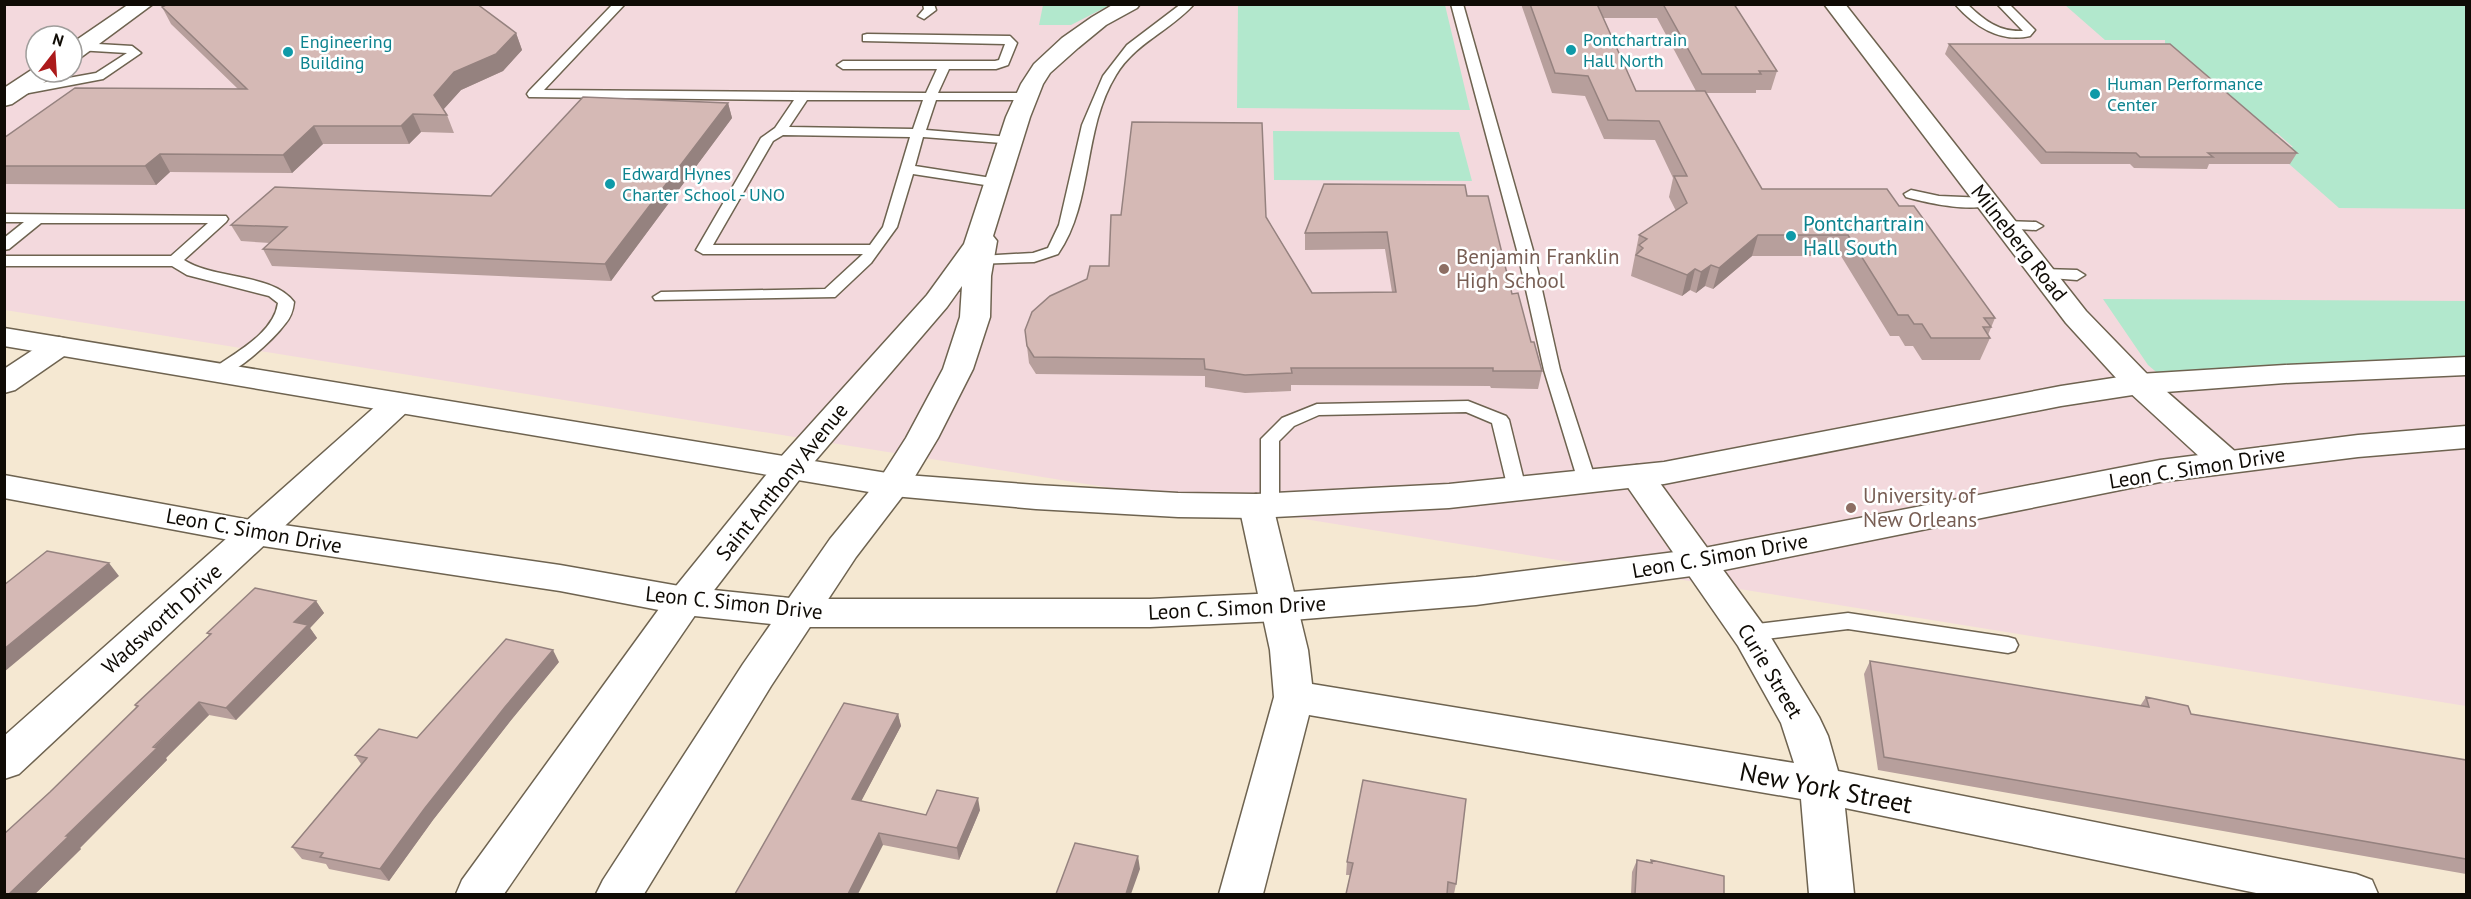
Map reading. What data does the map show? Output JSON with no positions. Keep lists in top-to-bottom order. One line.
{"streets":{"street":["Milneberg Road","Leon C. Simon Drive","Saint Anthony Avenue","Wadsworth Drive","Curie Street","New York Street"]},"crossings":[["Milneberg Road","Leon C. Simon Drive"],["Leon C. Simon Drive","Saint Anthony Avenue"],["Leon C. Simon Drive","Wadsworth Drive"],["Leon C. Simon Drive","Curie Street"],["Curie Street","New York Street"]],"places":["Pontchartrain Hall North","Engineering Building","Human Performance Center","Edward Hynes Charter School - UNO","Pontchartrain Hall South","Benjamin Franklin High School","University of New Orleans"],"north":"top"}
